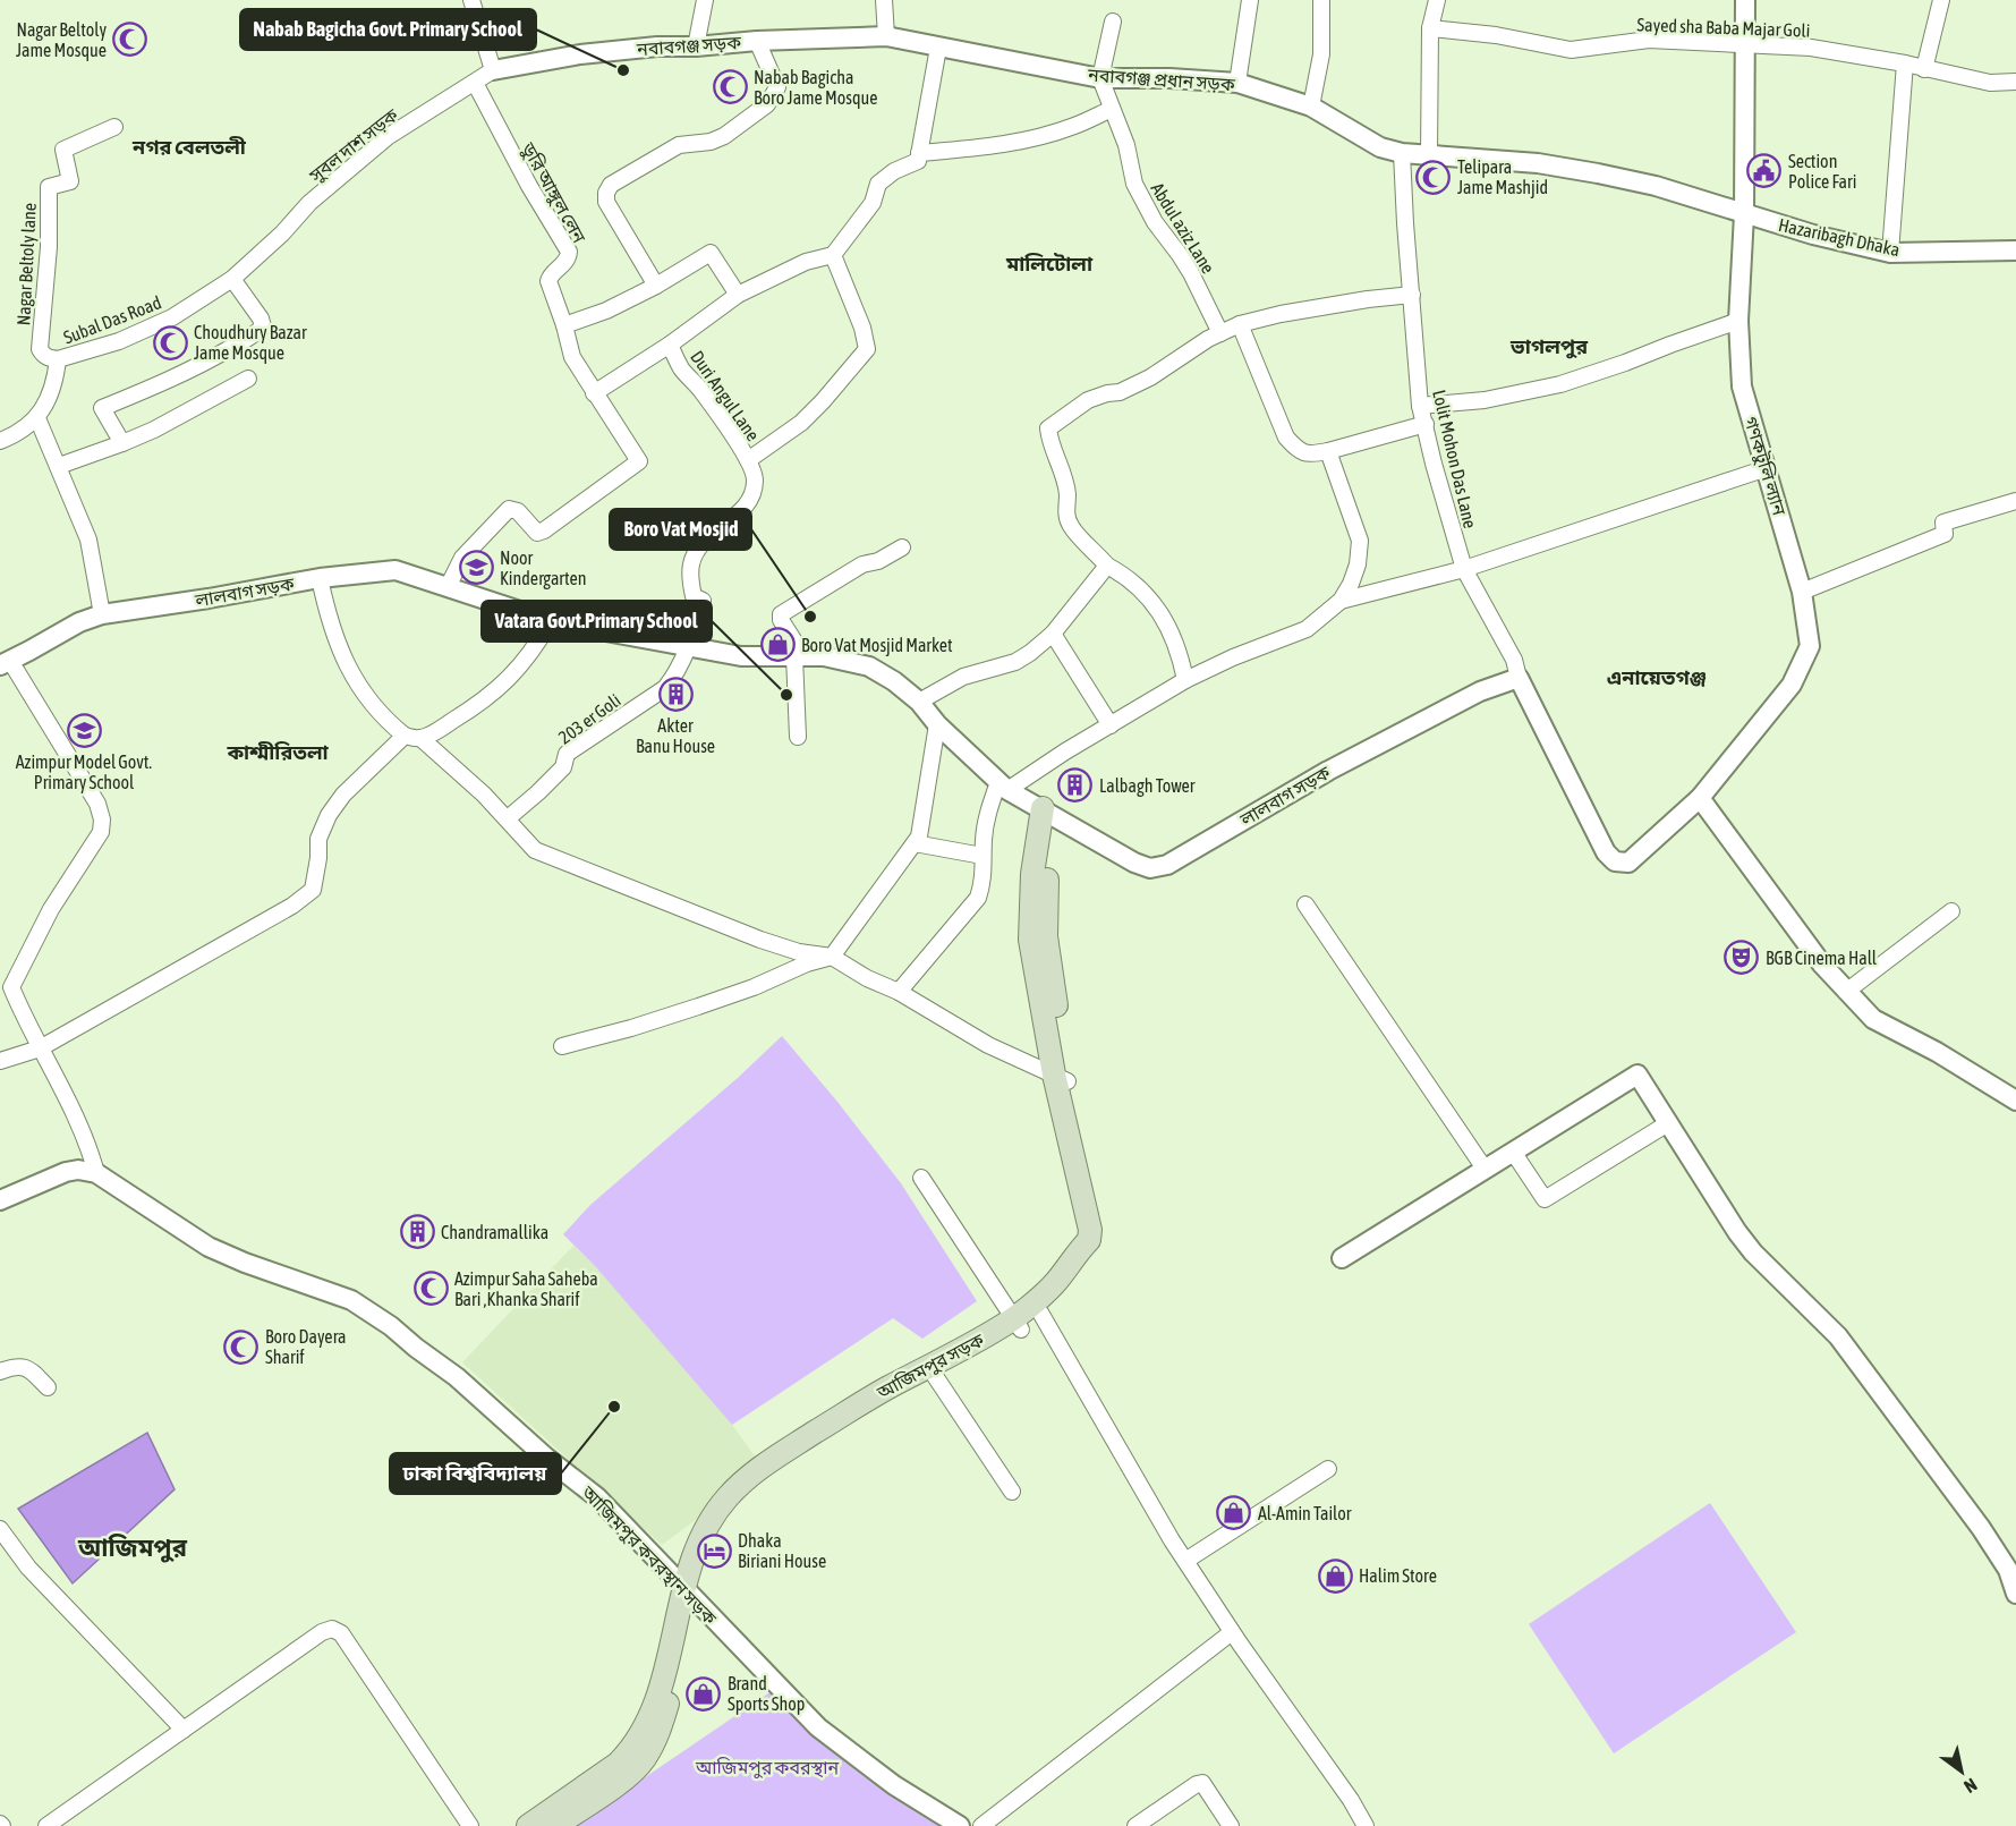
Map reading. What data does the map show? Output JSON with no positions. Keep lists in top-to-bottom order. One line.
{"streets":{"main road":["আজিমপুর সড়ক"],"street":["Sayed sha Baba Majar Goli","নবাবগঞ্জ সড়ক","নবাবগঞ্জ প্রধান সড়ক","সুবল দাশ সড়ক","ডুরি আঙ্গুল লেন","Abdul aziz Lane","Hazaribagh Dhaka","Nagar Beltoly lane","Subal Das Road","Duri Angul Lane","Lolit Mohon Das Lane","গণকটুলি ল্যান","লালবাগ সড়ক","203 er Goli","আজিমপুর কবরস্থান সড়ক"]},"crossings":[["Sayed sha Baba Majar Goli","গণকটুলি ল্যান"],["নবাবগঞ্জ সড়ক","নবাবগঞ্জ প্রধান সড়ক"],["নবাবগঞ্জ সড়ক","সুবল দাশ সড়ক"],["নবাবগঞ্জ প্রধান সড়ক","Abdul aziz Lane"],["নবাবগঞ্জ প্রধান সড়ক","Hazaribagh Dhaka"],["নবাবগঞ্জ প্রধান সড়ক","Lolit Mohon Das Lane"],["নবাবগঞ্জ প্রধান সড়ক","গণকটুলি ল্যান"],["সুবল দাশ সড়ক","ডুরি আঙ্গুল লেন"],["সুবল দাশ সড়ক","Subal Das Road"],["ডুরি আঙ্গুল লেন","Duri Angul Lane"],["ডুরি আঙ্গুল লেন","লালবাগ সড়ক"],["Hazaribagh Dhaka","গণকটুলি ল্যান"],["Nagar Beltoly lane","Subal Das Road"],["Duri Angul Lane","লালবাগ সড়ক"],["Duri Angul Lane","203 er Goli"],["Lolit Mohon Das Lane","গণকটুলি ল্যান"],["Lolit Mohon Das Lane","লালবাগ সড়ক"],["গণকটুলি ল্যান","লালবাগ সড়ক"],["লালবাগ সড়ক","203 er Goli"],["লালবাগ সড়ক","আজিমপুর সড়ক"],["আজিমপুর সড়ক","আজিমপুর কবরস্থান সড়ক"]],"districts":["নগর বেলতলী","মালিটোলা","ভাগলপুর","এনায়েতগঞ্জ","কাশ্মীরিতলা","আজিমপুর"],"parks":["আজিমপুর কবরস্থান"],"places":{"mosque":["Nagar Beltoly Jame Mosque","Nabab Bagicha Boro Jame Mosque","Telipara Jame Mashjid","Choudhury Bazar Jame Mosque","Azimpur Saha Saheba Bari ,Khanka Sharif","Boro Dayera Sharif"],"other":["Nabab Bagicha Govt. Primary School","Boro Vat Mosjid","Vatara Govt.Primary School","ঢাকা বিশ্ববিদ্যালয়"],"public building":["Section Police Fari"],"school or university":["Noor Kindergarten","Azimpur Model Govt. Primary School"],"shop":["Boro Vat Mosjid Market","Al-Amin Tailor","Halim Store","Brand Sports Shop"],"building":["Akter Banu House","Lalbagh Tower","Chandramallika"],"theatre":["BGB Cinema Hall"],"hotel":["Dhaka Biriani House"]},"north":"bottom right"}
